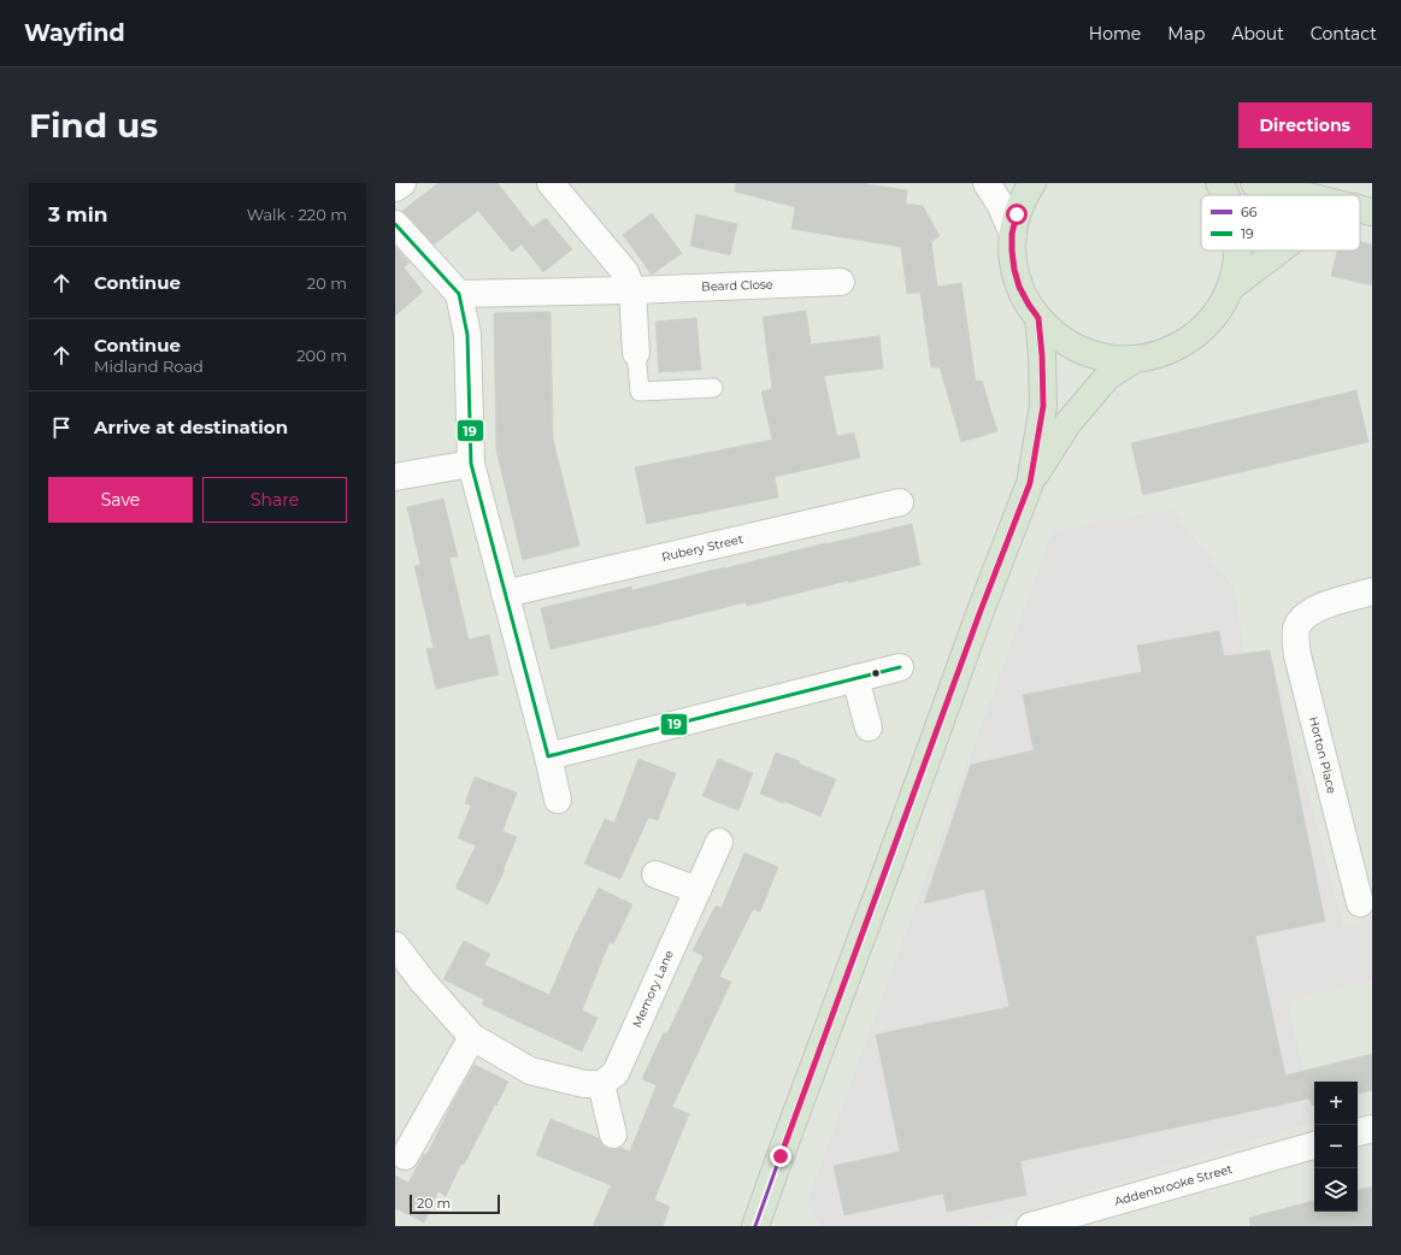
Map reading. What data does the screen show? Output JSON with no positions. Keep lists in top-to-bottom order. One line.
{"streets":{"street":["Beard Close","Rubery Street","Horton Place","Memory Lane","Addenbrooke Street"]},"lines":["transit line 19","transit line 66"],"legend":["66","19"],"scale_bar":"20 m","page":{"header":"Wayfind","nav":["Home","Map","About","Contact"],"buttons":["Directions",["Save","Share"]],"title":"Find us","heading":["3 min","Walk · 220 m"],"list":[["Continue","20 m"],["Continue","Midland Road","200 m"],"Arrive at destination"],"map_buttons":["+","−"],"scale":"20 m"}}
